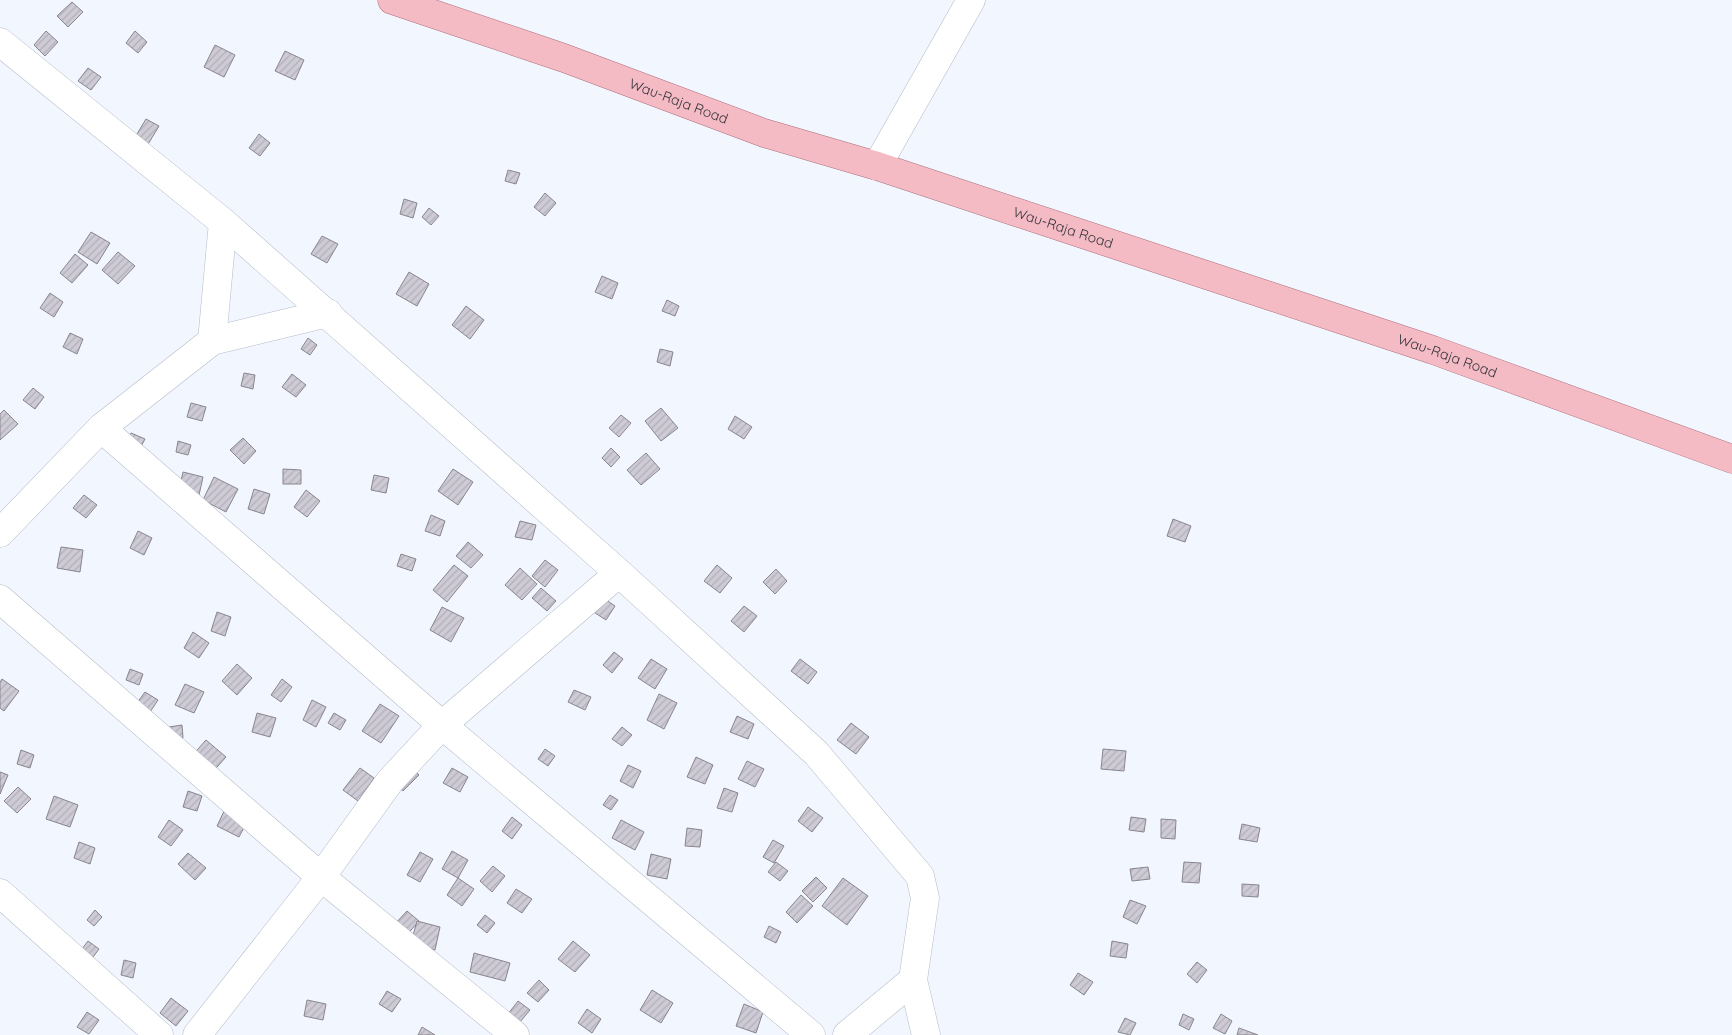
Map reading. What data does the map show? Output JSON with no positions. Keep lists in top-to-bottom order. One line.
{"streets":{"main road":["Wau-Raja Road"]}}
